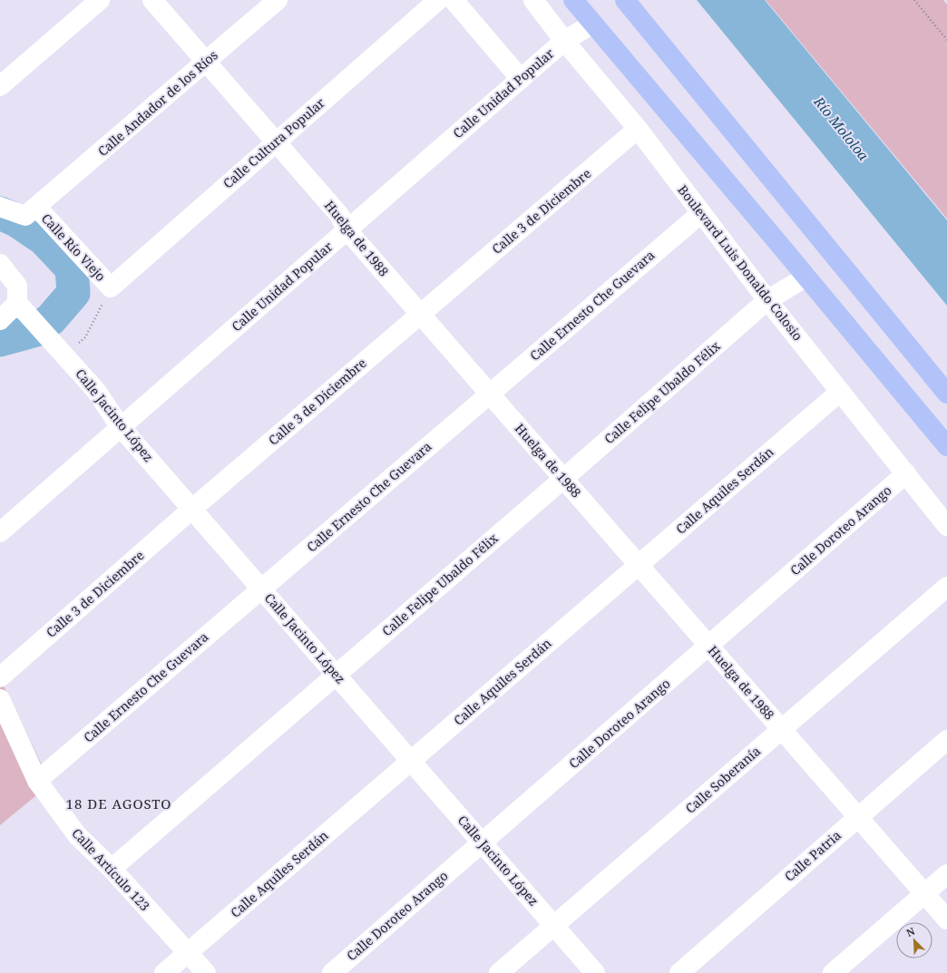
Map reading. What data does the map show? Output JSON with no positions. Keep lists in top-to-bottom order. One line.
{"streets":{"street":["Calle Unidad Popular","Calle Andador de los Ríos","Calle Cultura Popular","Calle 3 de Diciembre","Huelga de 1988","Calle Río Viejo","Boulevard Luis Donaldo Colosio","Calle Ernesto Che Guevara","Calle Felipe Ubaldo Félix","Calle Jacinto López","Calle Aquiles Serdán","Calle Doroteo Arango","Calle Soberanía","Calle Patria","Calle Artículo 123"]},"crossings":[["Calle Unidad Popular","Huelga de 1988"],["Calle Unidad Popular","Boulevard Luis Donaldo Colosio"],["Calle Unidad Popular","Calle Jacinto López"],["Calle Andador de los Ríos","Huelga de 1988"],["Calle Andador de los Ríos","Calle Río Viejo"],["Calle Cultura Popular","Huelga de 1988"],["Calle Cultura Popular","Calle Río Viejo"],["Calle 3 de Diciembre","Huelga de 1988"],["Calle 3 de Diciembre","Boulevard Luis Donaldo Colosio"],["Calle 3 de Diciembre","Calle Jacinto López"],["Huelga de 1988","Calle Ernesto Che Guevara"],["Huelga de 1988","Calle Felipe Ubaldo Félix"],["Huelga de 1988","Calle Aquiles Serdán"],["Huelga de 1988","Calle Doroteo Arango"],["Huelga de 1988","Calle Soberanía"],["Huelga de 1988","Calle Patria"],["Boulevard Luis Donaldo Colosio","Calle Ernesto Che Guevara"],["Boulevard Luis Donaldo Colosio","Calle Felipe Ubaldo Félix"],["Boulevard Luis Donaldo Colosio","Calle Aquiles Serdán"],["Boulevard Luis Donaldo Colosio","Calle Doroteo Arango"],["Calle Ernesto Che Guevara","Calle Jacinto López"],["Calle Ernesto Che Guevara","Calle Artículo 123"],["Calle Felipe Ubaldo Félix","Calle Jacinto López"],["Calle Felipe Ubaldo Félix","Calle Artículo 123"],["Calle Jacinto López","Calle Aquiles Serdán"],["Calle Jacinto López","Calle Doroteo Arango"],["Calle Jacinto López","Calle Soberanía"],["Calle Aquiles Serdán","Calle Artículo 123"]],"districts":["18 DE AGOSTO"],"water":["Río Mololoa"],"north":"top left"}
